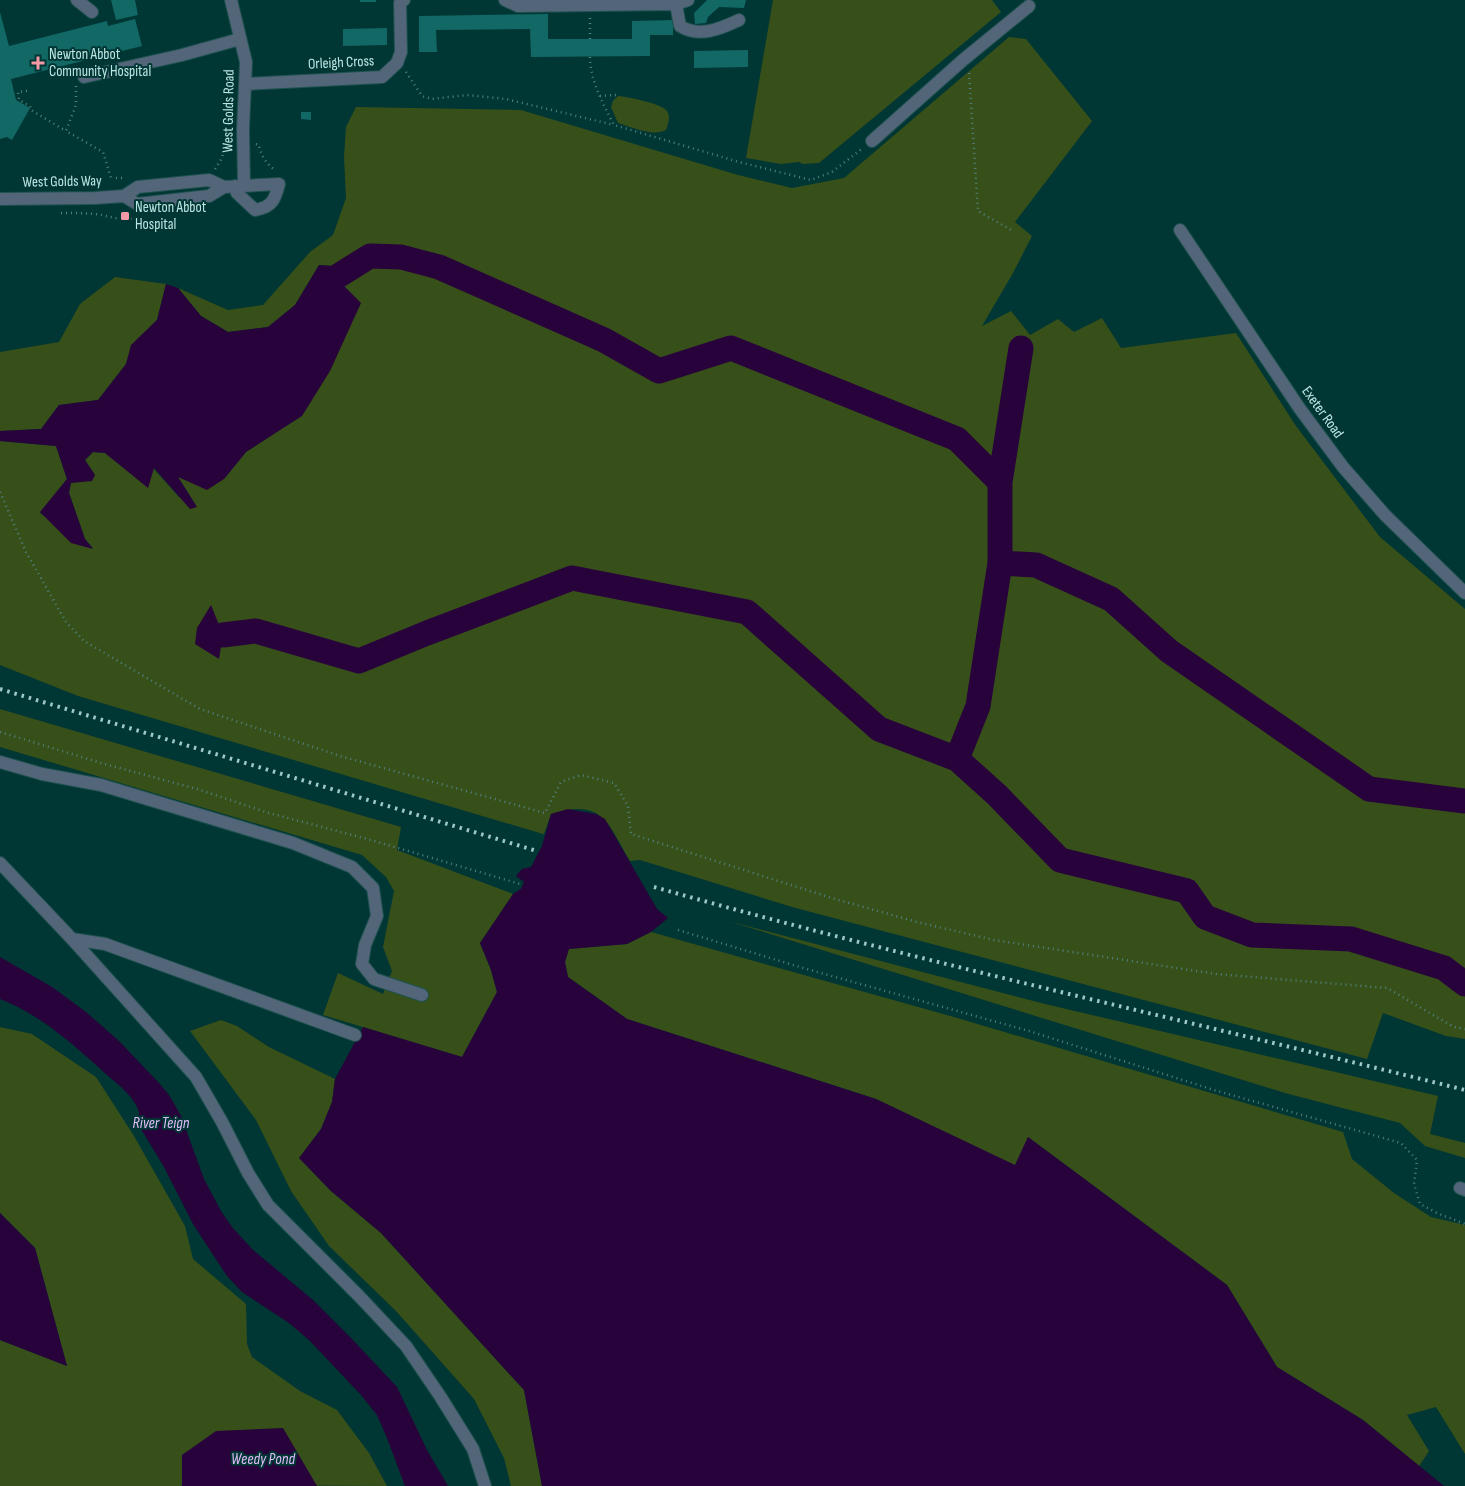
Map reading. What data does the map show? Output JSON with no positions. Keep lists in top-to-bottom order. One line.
{"streets":{"street":["Orleigh Cross","West Golds Road","West Golds Way","Exeter Road"]},"crossings":[["Orleigh Cross","West Golds Road"],["West Golds Road","West Golds Way"]],"water":["River Teign","Weedy Pond"],"places":{"health":["Newton Abbot Community Hospital"],"transit":["Newton Abbot Hospital"]}}
